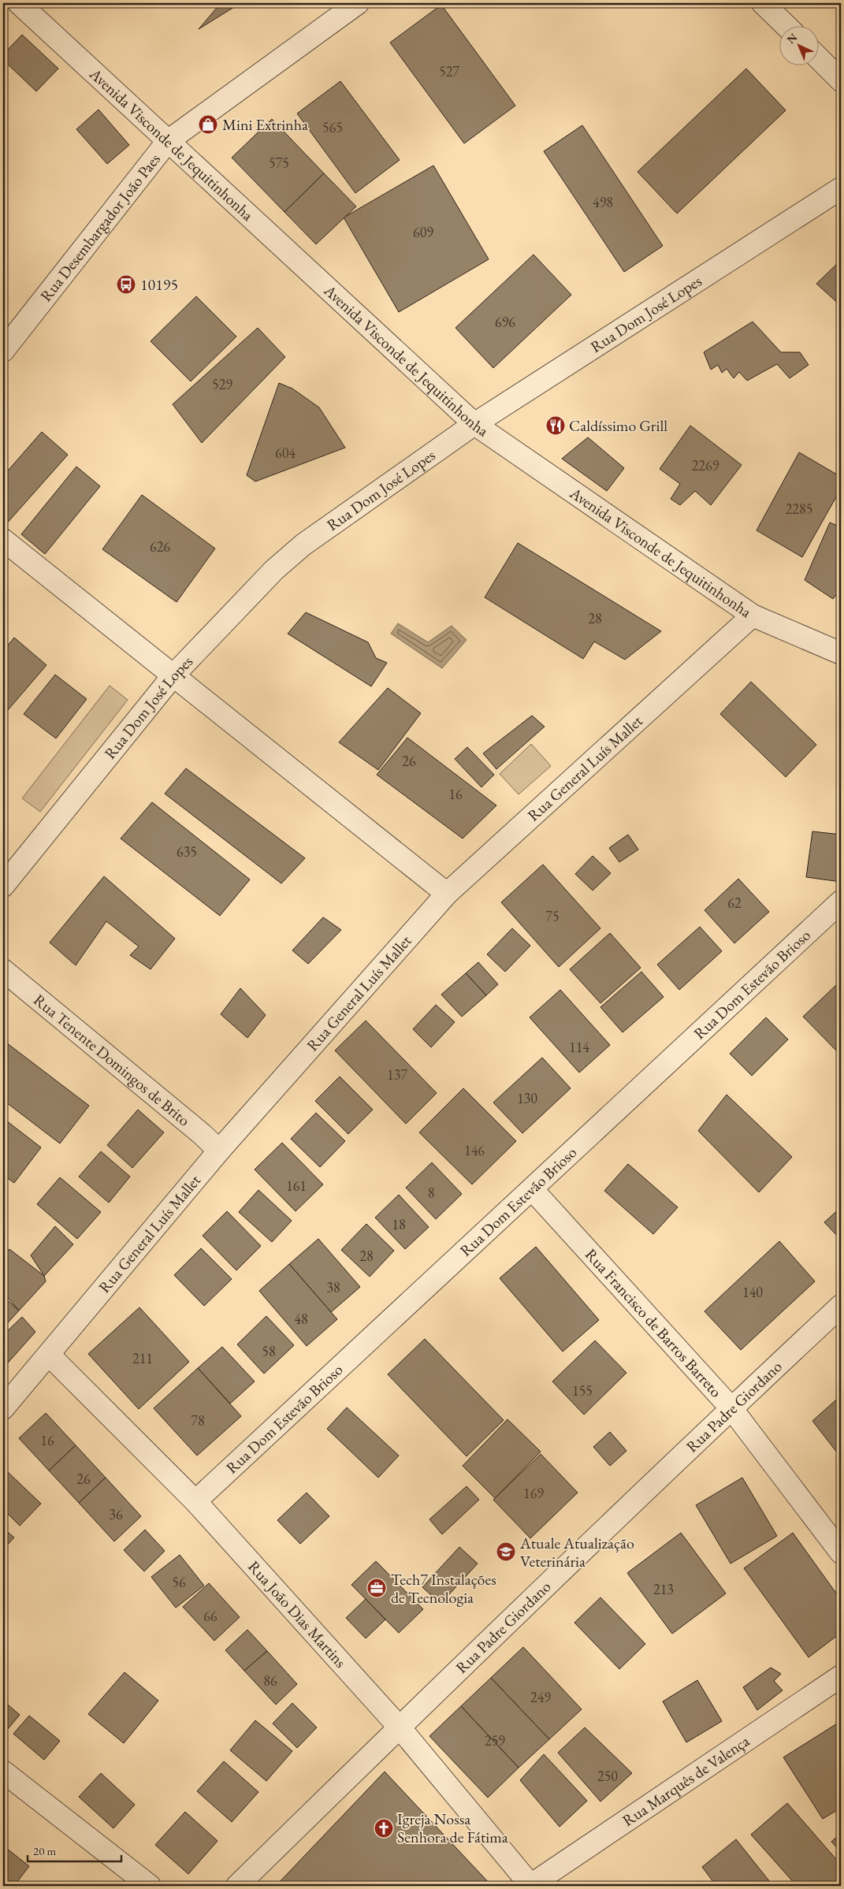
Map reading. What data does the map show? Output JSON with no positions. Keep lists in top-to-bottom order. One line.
{"streets":{"street":["Avenida Visconde de Jequitinhonha","Rua Desembargador João Paes","Rua Dom José Lopes","Rua General Luís Mallet","Rua Dom Estevão Brioso","Rua Tenente Domingos de Brito","Rua Francisco de Barros Barreto","Rua Padre Giordano","Rua João Dias Martins","Rua Marquês de Valença"]},"crossings":[["Avenida Visconde de Jequitinhonha","Rua Desembargador João Paes"],["Avenida Visconde de Jequitinhonha","Rua Dom José Lopes"],["Avenida Visconde de Jequitinhonha","Rua General Luís Mallet"],["Rua General Luís Mallet","Rua Tenente Domingos de Brito"],["Rua General Luís Mallet","Rua João Dias Martins"],["Rua Dom Estevão Brioso","Rua Francisco de Barros Barreto"],["Rua Dom Estevão Brioso","Rua João Dias Martins"],["Rua Francisco de Barros Barreto","Rua Padre Giordano"],["Rua Padre Giordano","Rua João Dias Martins"],["Rua João Dias Martins","Rua Marquês de Valença"]],"places":{"shop":["Mini Extrinha"],"bus stop":["10195"],"restaurant":["Caldíssimo Grill"],"school or university":["Atuale Atualização Veterinária"],"office":["Tech7 Instalações de Tecnologia"],"church":["Igreja Nossa Senhora de Fátima"]},"house_numbers":["527","565","575","498","609","696","529","604","2269","2285","626","28","26","16","635","62","75","114","137","130","146","161","8","18","28","38","140","48","58","211","155","78","16","26","169","36","56","213","66","86","249","259","250"],"scale_bar":"20 m","north":"top left"}
